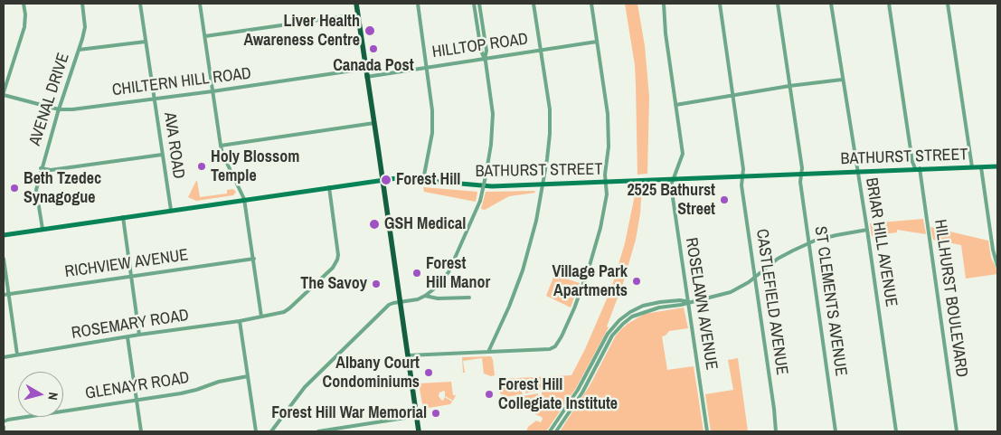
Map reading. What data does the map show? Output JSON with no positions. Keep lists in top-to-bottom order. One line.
{"streets":{"main road":["BATHURST STREET"],"street":["HILLTOP ROAD","CHILTERN HILL ROAD","AVENAL DRIVE","AVA ROAD","BRIAR HILL AVENUE","RICHVIEW AVENUE","HILLHURST BOULEVARD","ST CLEMENTS AVENUE","CASTLEFIELD AVENUE","ROSELAWN AVENUE","ROSEMARY ROAD","GLENAYR ROAD"]},"crossings":[["CHILTERN HILL ROAD","AVENAL DRIVE"],["CHILTERN HILL ROAD","AVA ROAD"],["AVENAL DRIVE","BATHURST STREET"],["AVA ROAD","BATHURST STREET"],["BATHURST STREET","BRIAR HILL AVENUE"],["BATHURST STREET","HILLHURST BOULEVARD"],["BATHURST STREET","ST CLEMENTS AVENUE"],["BATHURST STREET","CASTLEFIELD AVENUE"],["BATHURST STREET","ROSELAWN AVENUE"],["BATHURST STREET","ROSEMARY ROAD"]],"places":["Liver Health Awareness Centre","Canada Post","Holy Blossom Temple","Forest Hill","Beth Tzedec Synagogue","2525 Bathurst Street","GSH Medical","Forest Hill Manor","Village Park Apartments","The Savoy","Albany Court Condominiums","Forest Hill Collegiate Institute","Forest Hill War Memorial"],"north":"right"}
